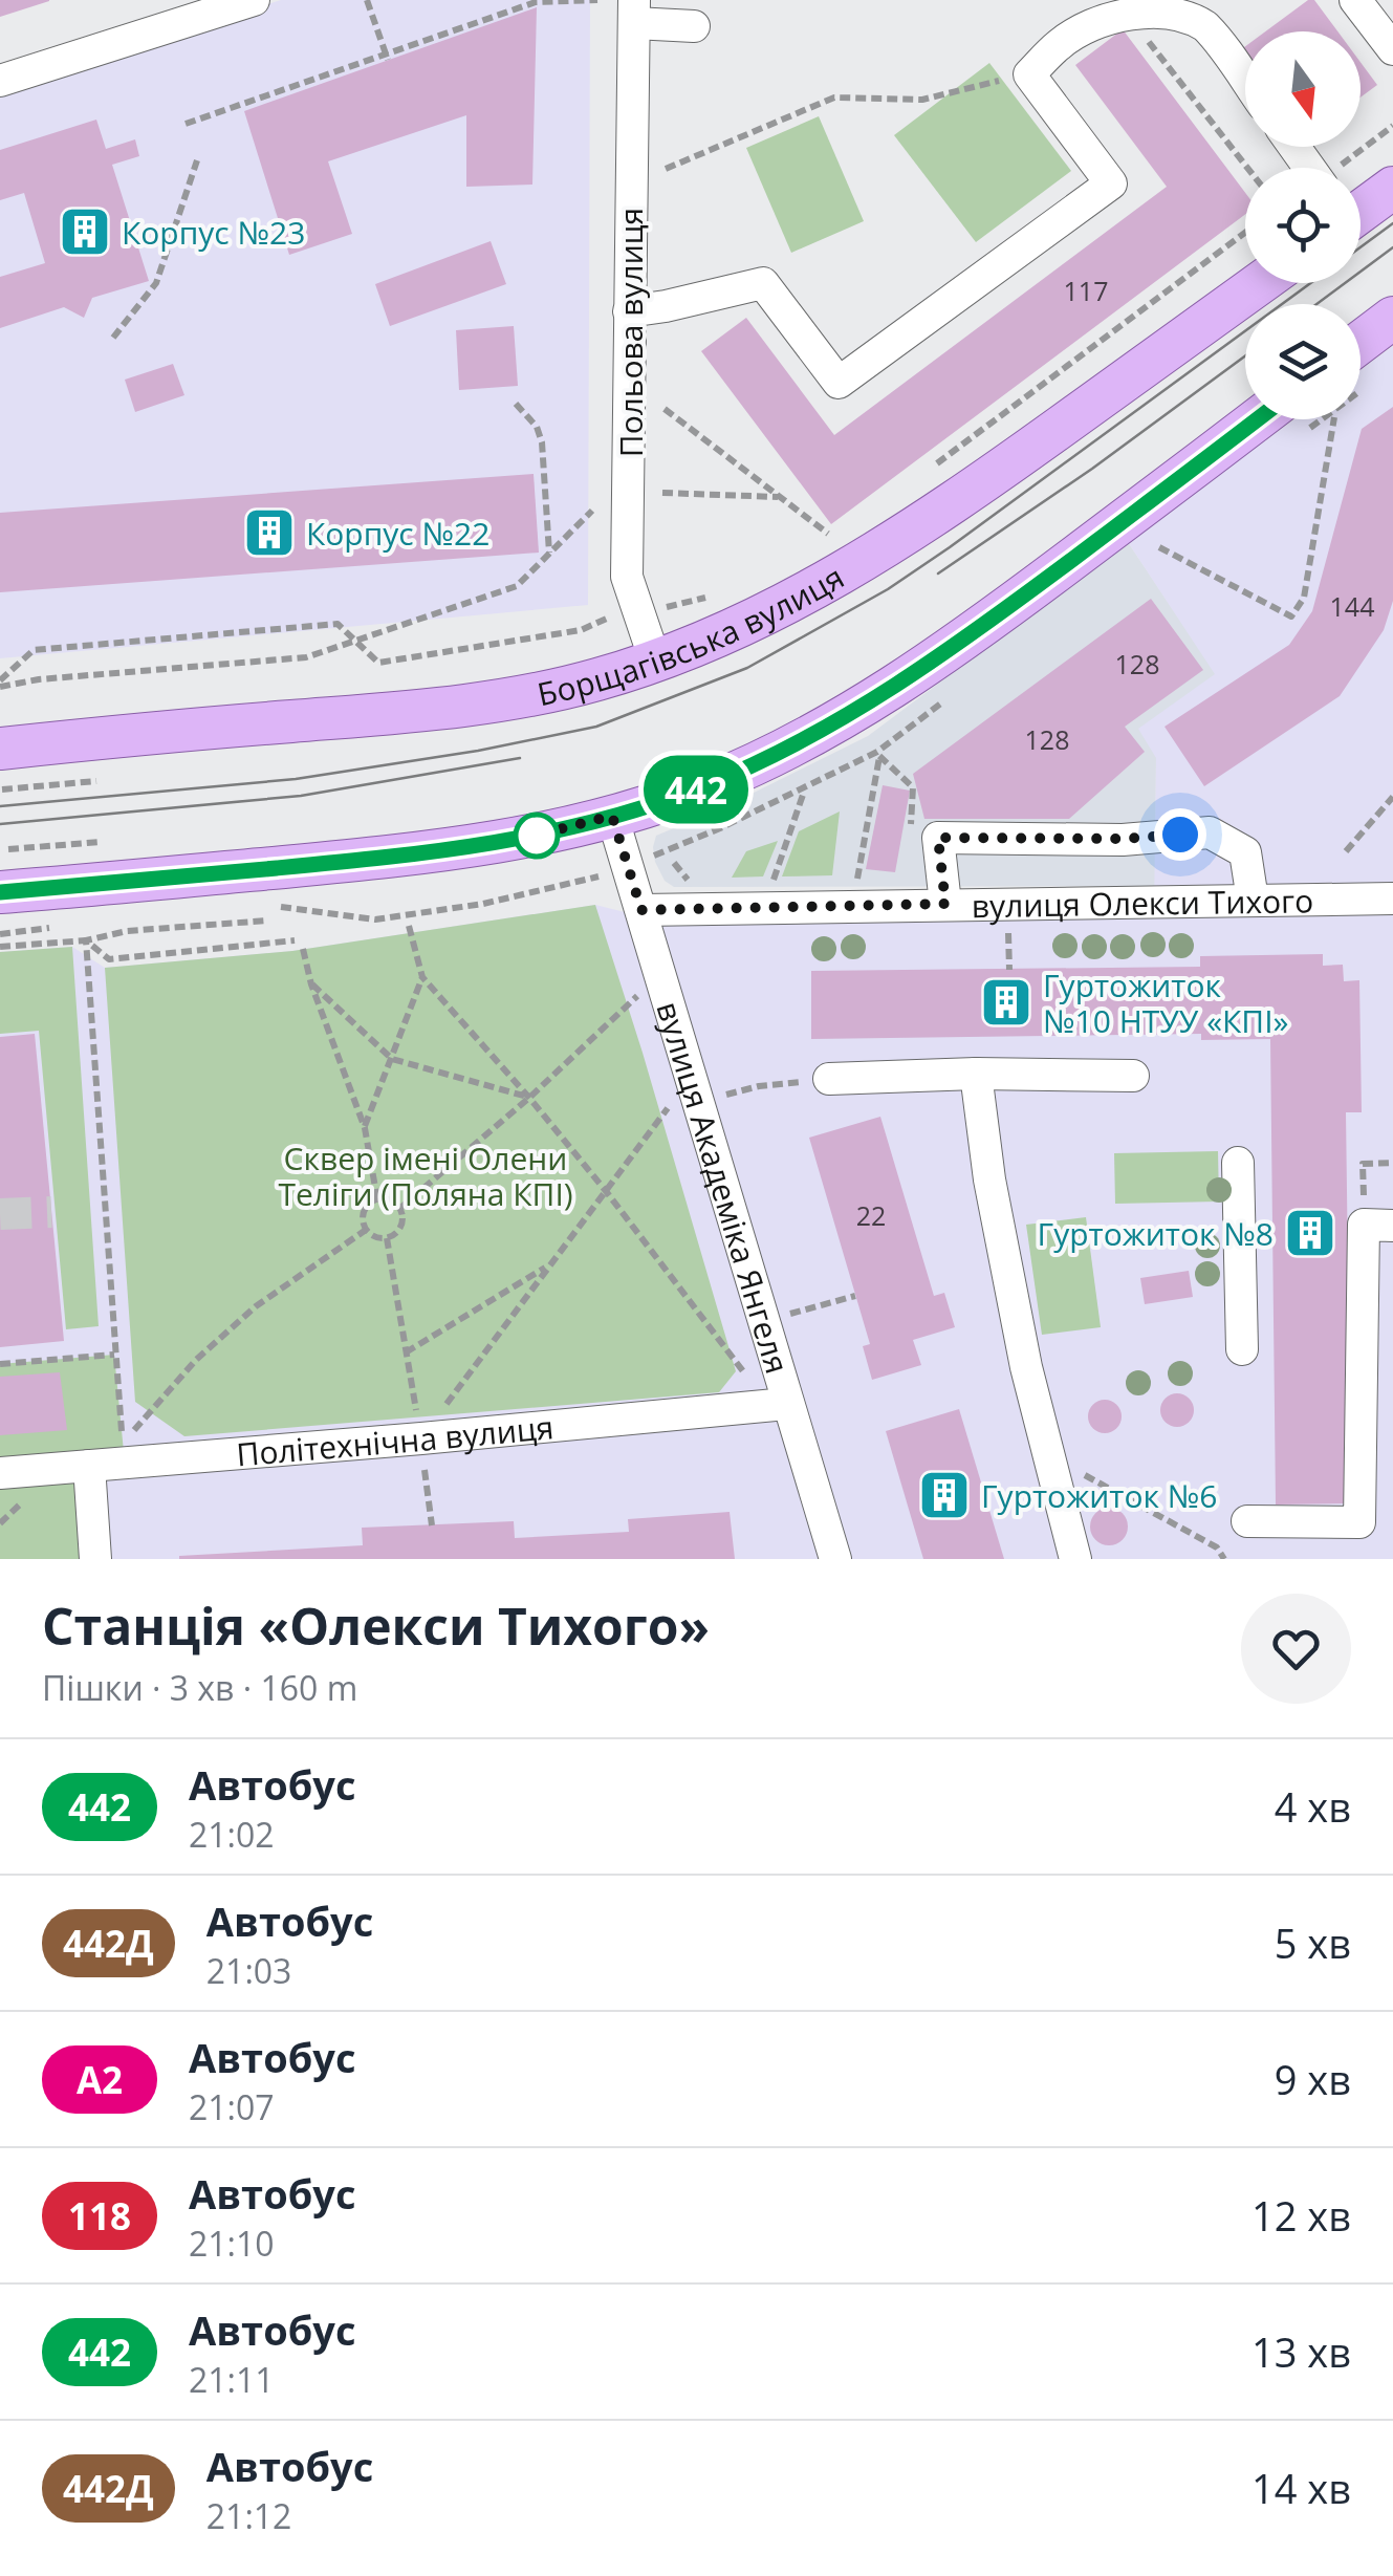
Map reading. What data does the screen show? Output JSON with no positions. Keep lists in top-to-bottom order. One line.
{"streets":{"main road":["Борщагівська вулиця"],"street":["Польова вулиця","вулиця Олекси Тихого","вулиця Академіка Янгеля","Політехнічна вулиця"]},"crossings":[["Польова вулиця","Борщагівська вулиця"],["вулиця Олекси Тихого","вулиця Академіка Янгеля"],["вулиця Академіка Янгеля","Політехнічна вулиця"]],"parks":["Сквер імені Олени Теліги (Поляна КПІ)"],"places":{"building":["Корпус №23","Корпус №22","Гуртожиток №10 НТУУ «КПІ»","Гуртожиток №8","Гуртожиток №6"]},"lines":["bus line 442"],"house_numbers":["117","144","128","128","22"],"north":"bottom","page":{"on_map":"442","heading":["Станція «Олекси Тихого»","Пішки · 3 хв · 160 m"],"list":[{"mark":"442","name":"Автобус","note":"21:02","value":"4 хв"},{"mark":"442Д","name":"Автобус","note":"21:03","value":"5 хв"},{"mark":"А2","name":"Автобус","note":"21:07","value":"9 хв"},{"mark":"118","name":"Автобус","note":"21:10","value":"12 хв"},{"mark":"442","name":"Автобус","note":"21:11","value":"13 хв"},{"mark":"442Д","name":"Автобус","note":"21:12","value":"14 хв"}]}}
